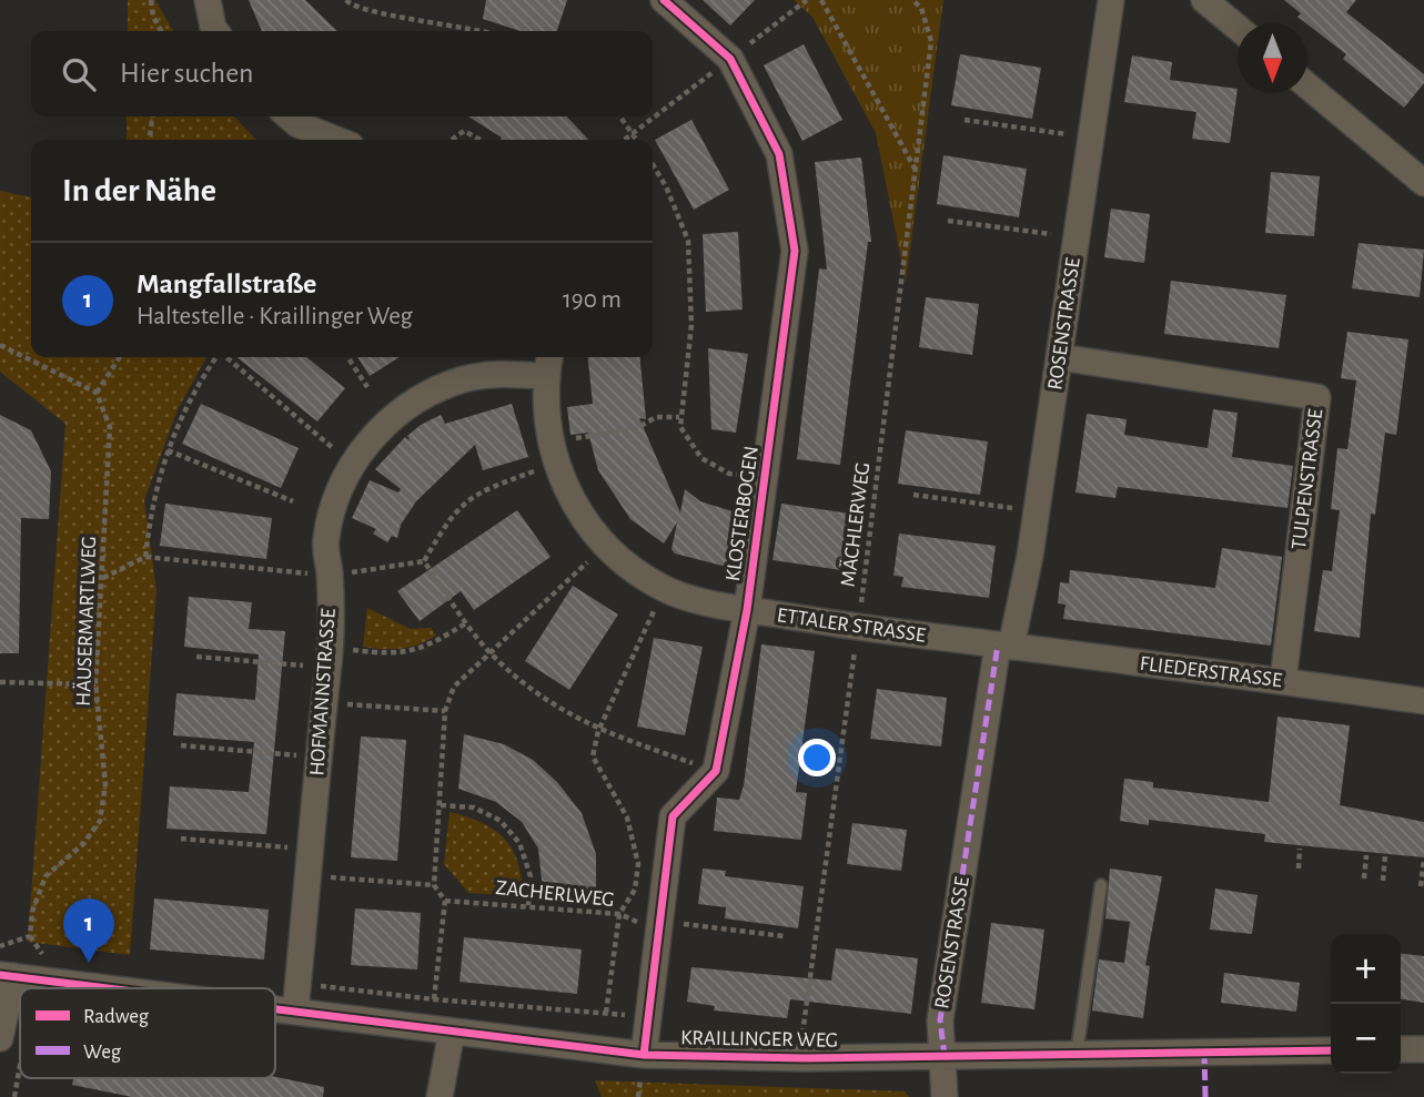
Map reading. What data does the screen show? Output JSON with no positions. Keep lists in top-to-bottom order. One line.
{"streets":{"street":["ROSENSTRASSE","TULPENSTRASSE","KLOSTERBOGEN","ETTALER STRASSE","FLIEDERSTRASSE","HOFMANNSTRASSE","KRAILLINGER WEG"],"path":["MÄCHLERWEG","HÄUSERMARTLWEG","ZACHERLWEG"]},"crossings":[["ROSENSTRASSE","TULPENSTRASSE"],["ROSENSTRASSE","ETTALER STRASSE"],["ROSENSTRASSE","FLIEDERSTRASSE"],["ROSENSTRASSE","KRAILLINGER WEG"],["TULPENSTRASSE","FLIEDERSTRASSE"],["KLOSTERBOGEN","ETTALER STRASSE"],["MÄCHLERWEG","ETTALER STRASSE"],["MÄCHLERWEG","KRAILLINGER WEG"],["ETTALER STRASSE","FLIEDERSTRASSE"],["ETTALER STRASSE","HOFMANNSTRASSE"],["HOFMANNSTRASSE","KRAILLINGER WEG"]],"legend":["Radweg","Weg"],"north":"bottom","page":{"search":"Hier suchen","heading":"In der Nähe","list":[{"mark":"1","name":"Mangfallstraße","note":"Haltestelle · Kraillinger Weg","value":"190 m"}],"pins":"1","map_buttons":["+","−"]}}
